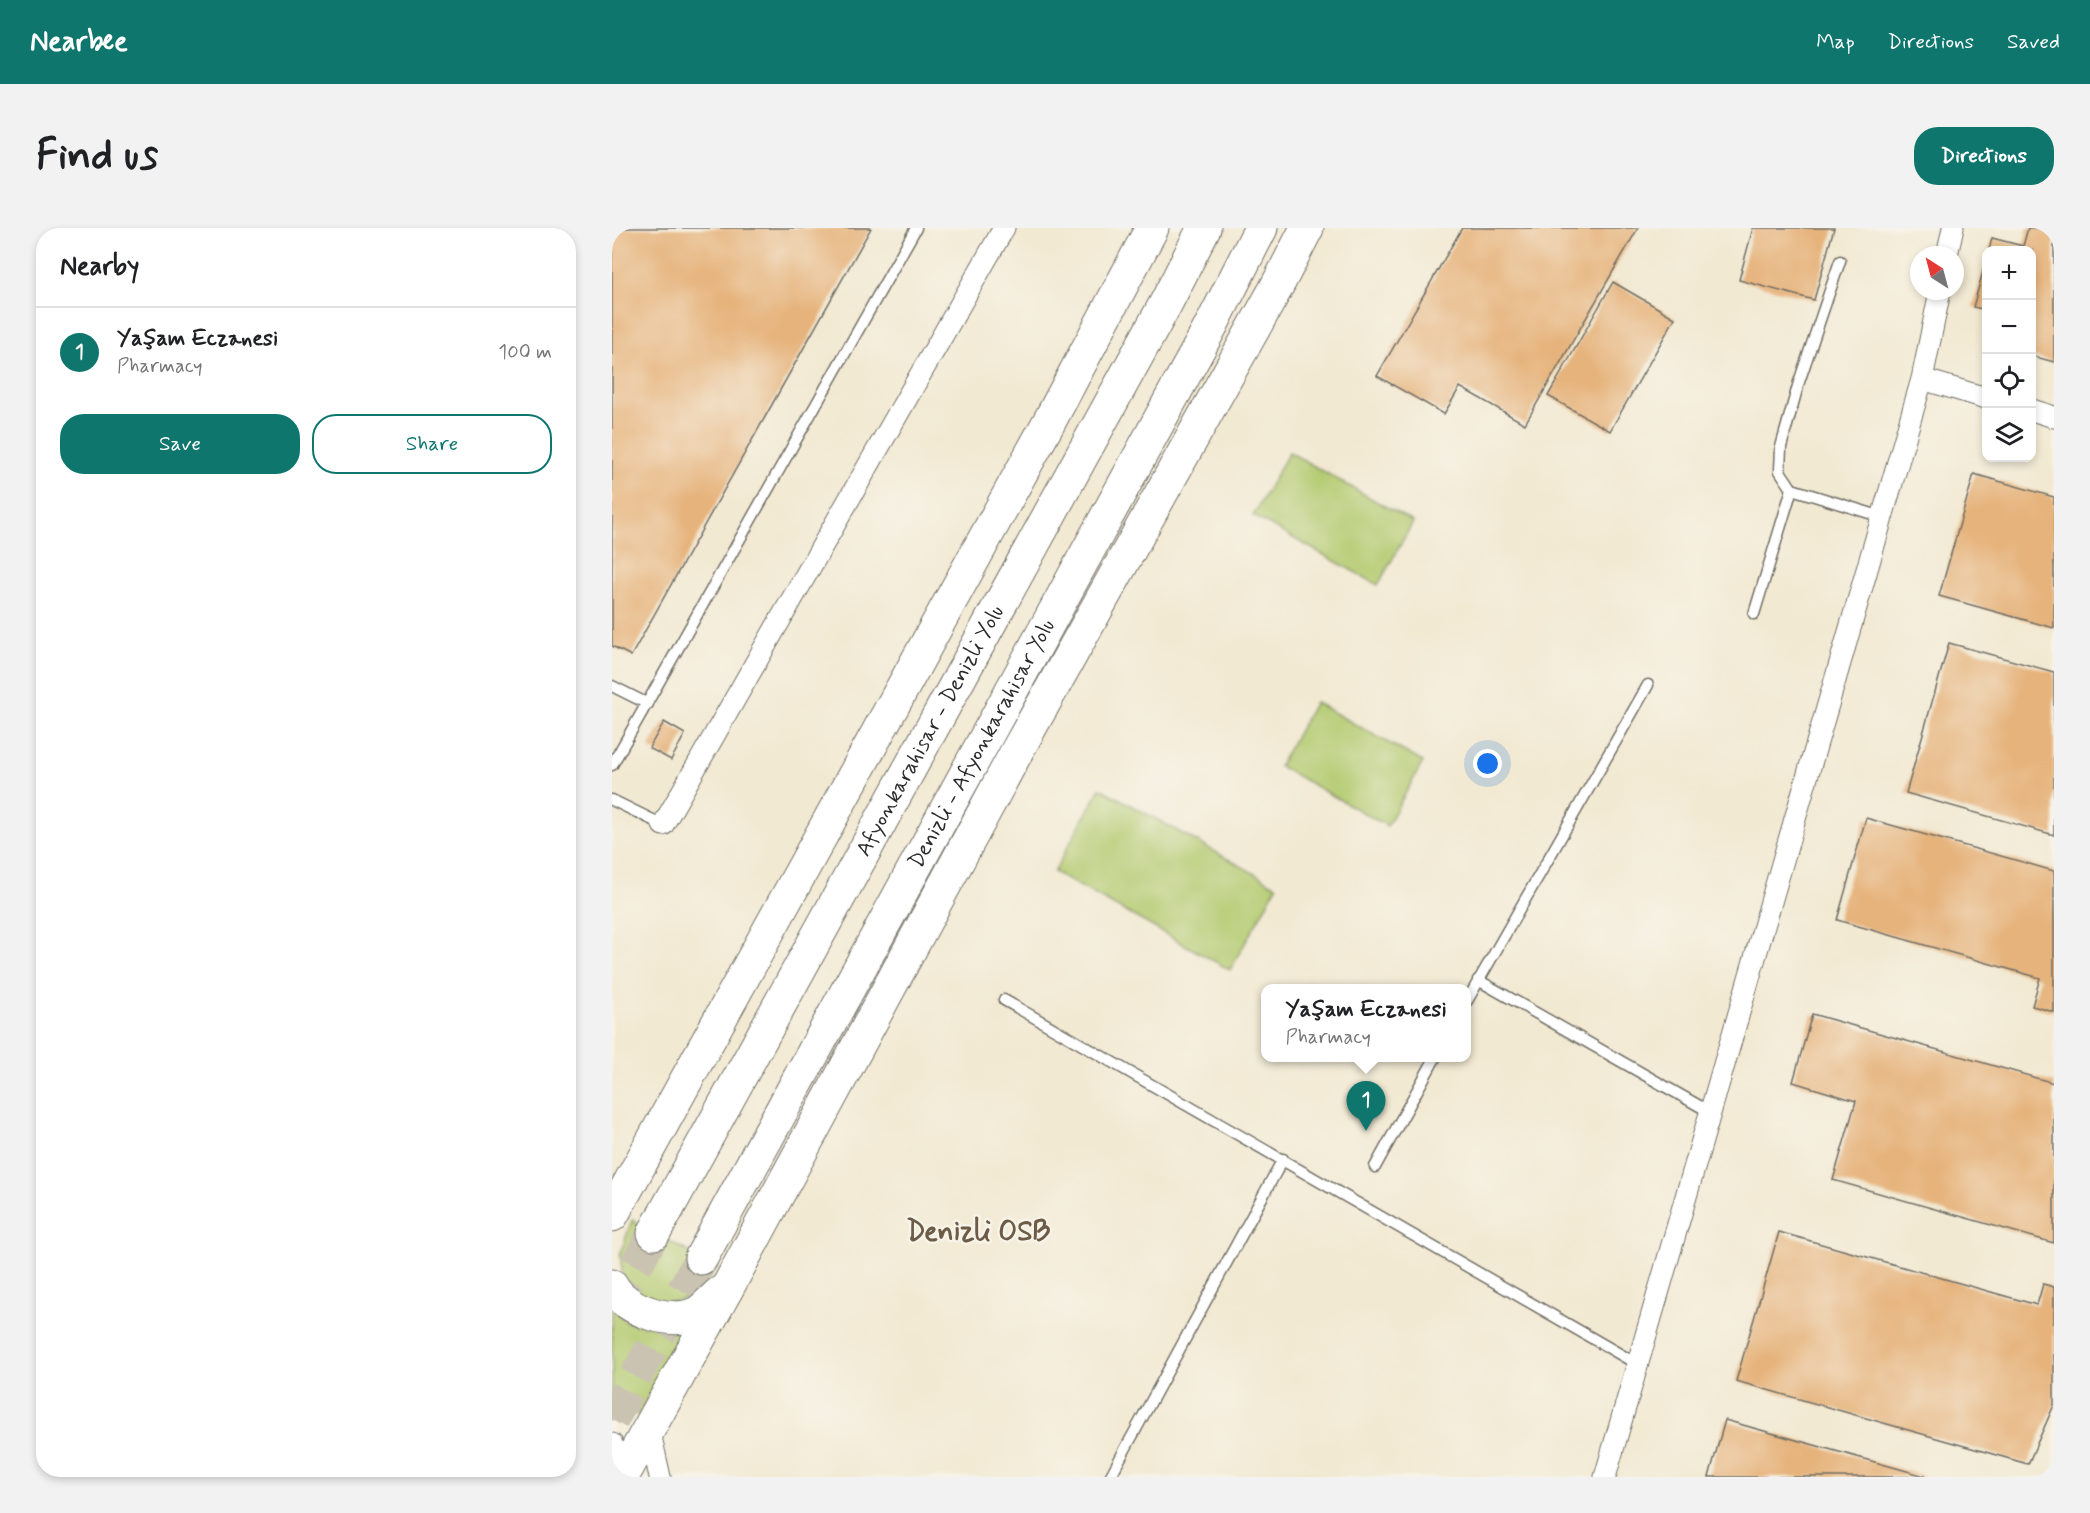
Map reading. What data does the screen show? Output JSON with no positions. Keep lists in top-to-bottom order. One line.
{"streets":{"highway":["Afyonkarahisar - Denizli Yolu","Denizli - Afyonkarahisar Yolu"]},"districts":["Denizli OSB"],"north":"top left","page":{"header":"Nearbee","nav":["Map","Directions","Saved"],"buttons":["Directions",["Save","Share"]],"title":"Find us","heading":"Nearby","map_buttons":["+","−"],"list":[{"mark":"1","name":"Yaşam Eczanesi","note":"Pharmacy","value":"100 m"}],"popup":["Yaşam Eczanesi","Pharmacy"],"pins":"1"}}
